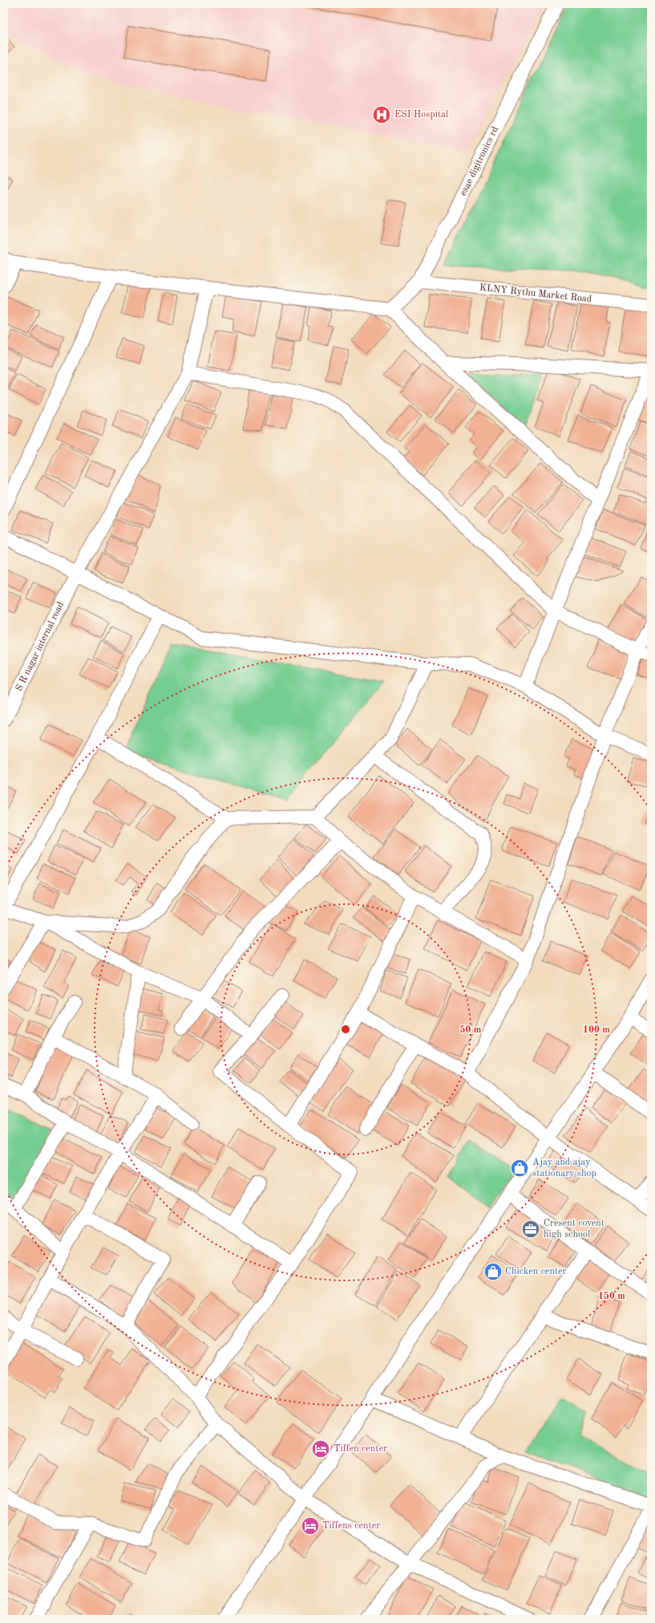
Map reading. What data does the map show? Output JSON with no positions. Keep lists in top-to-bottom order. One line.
{"streets":{"street":["esae digitronics rd","KLNY Rythu Market Road","S R nagar internal road"]},"crossings":[["esae digitronics rd","KLNY Rythu Market Road"]],"places":{"hospital":["ESI Hospital"],"shop":["Ajay and ajay stationary shop","Chicken center"],"office":["Cresent covent high school"],"hotel":["Tiffen center","Tiffens center"]},"rings":["50 m","100 m","150 m"]}
